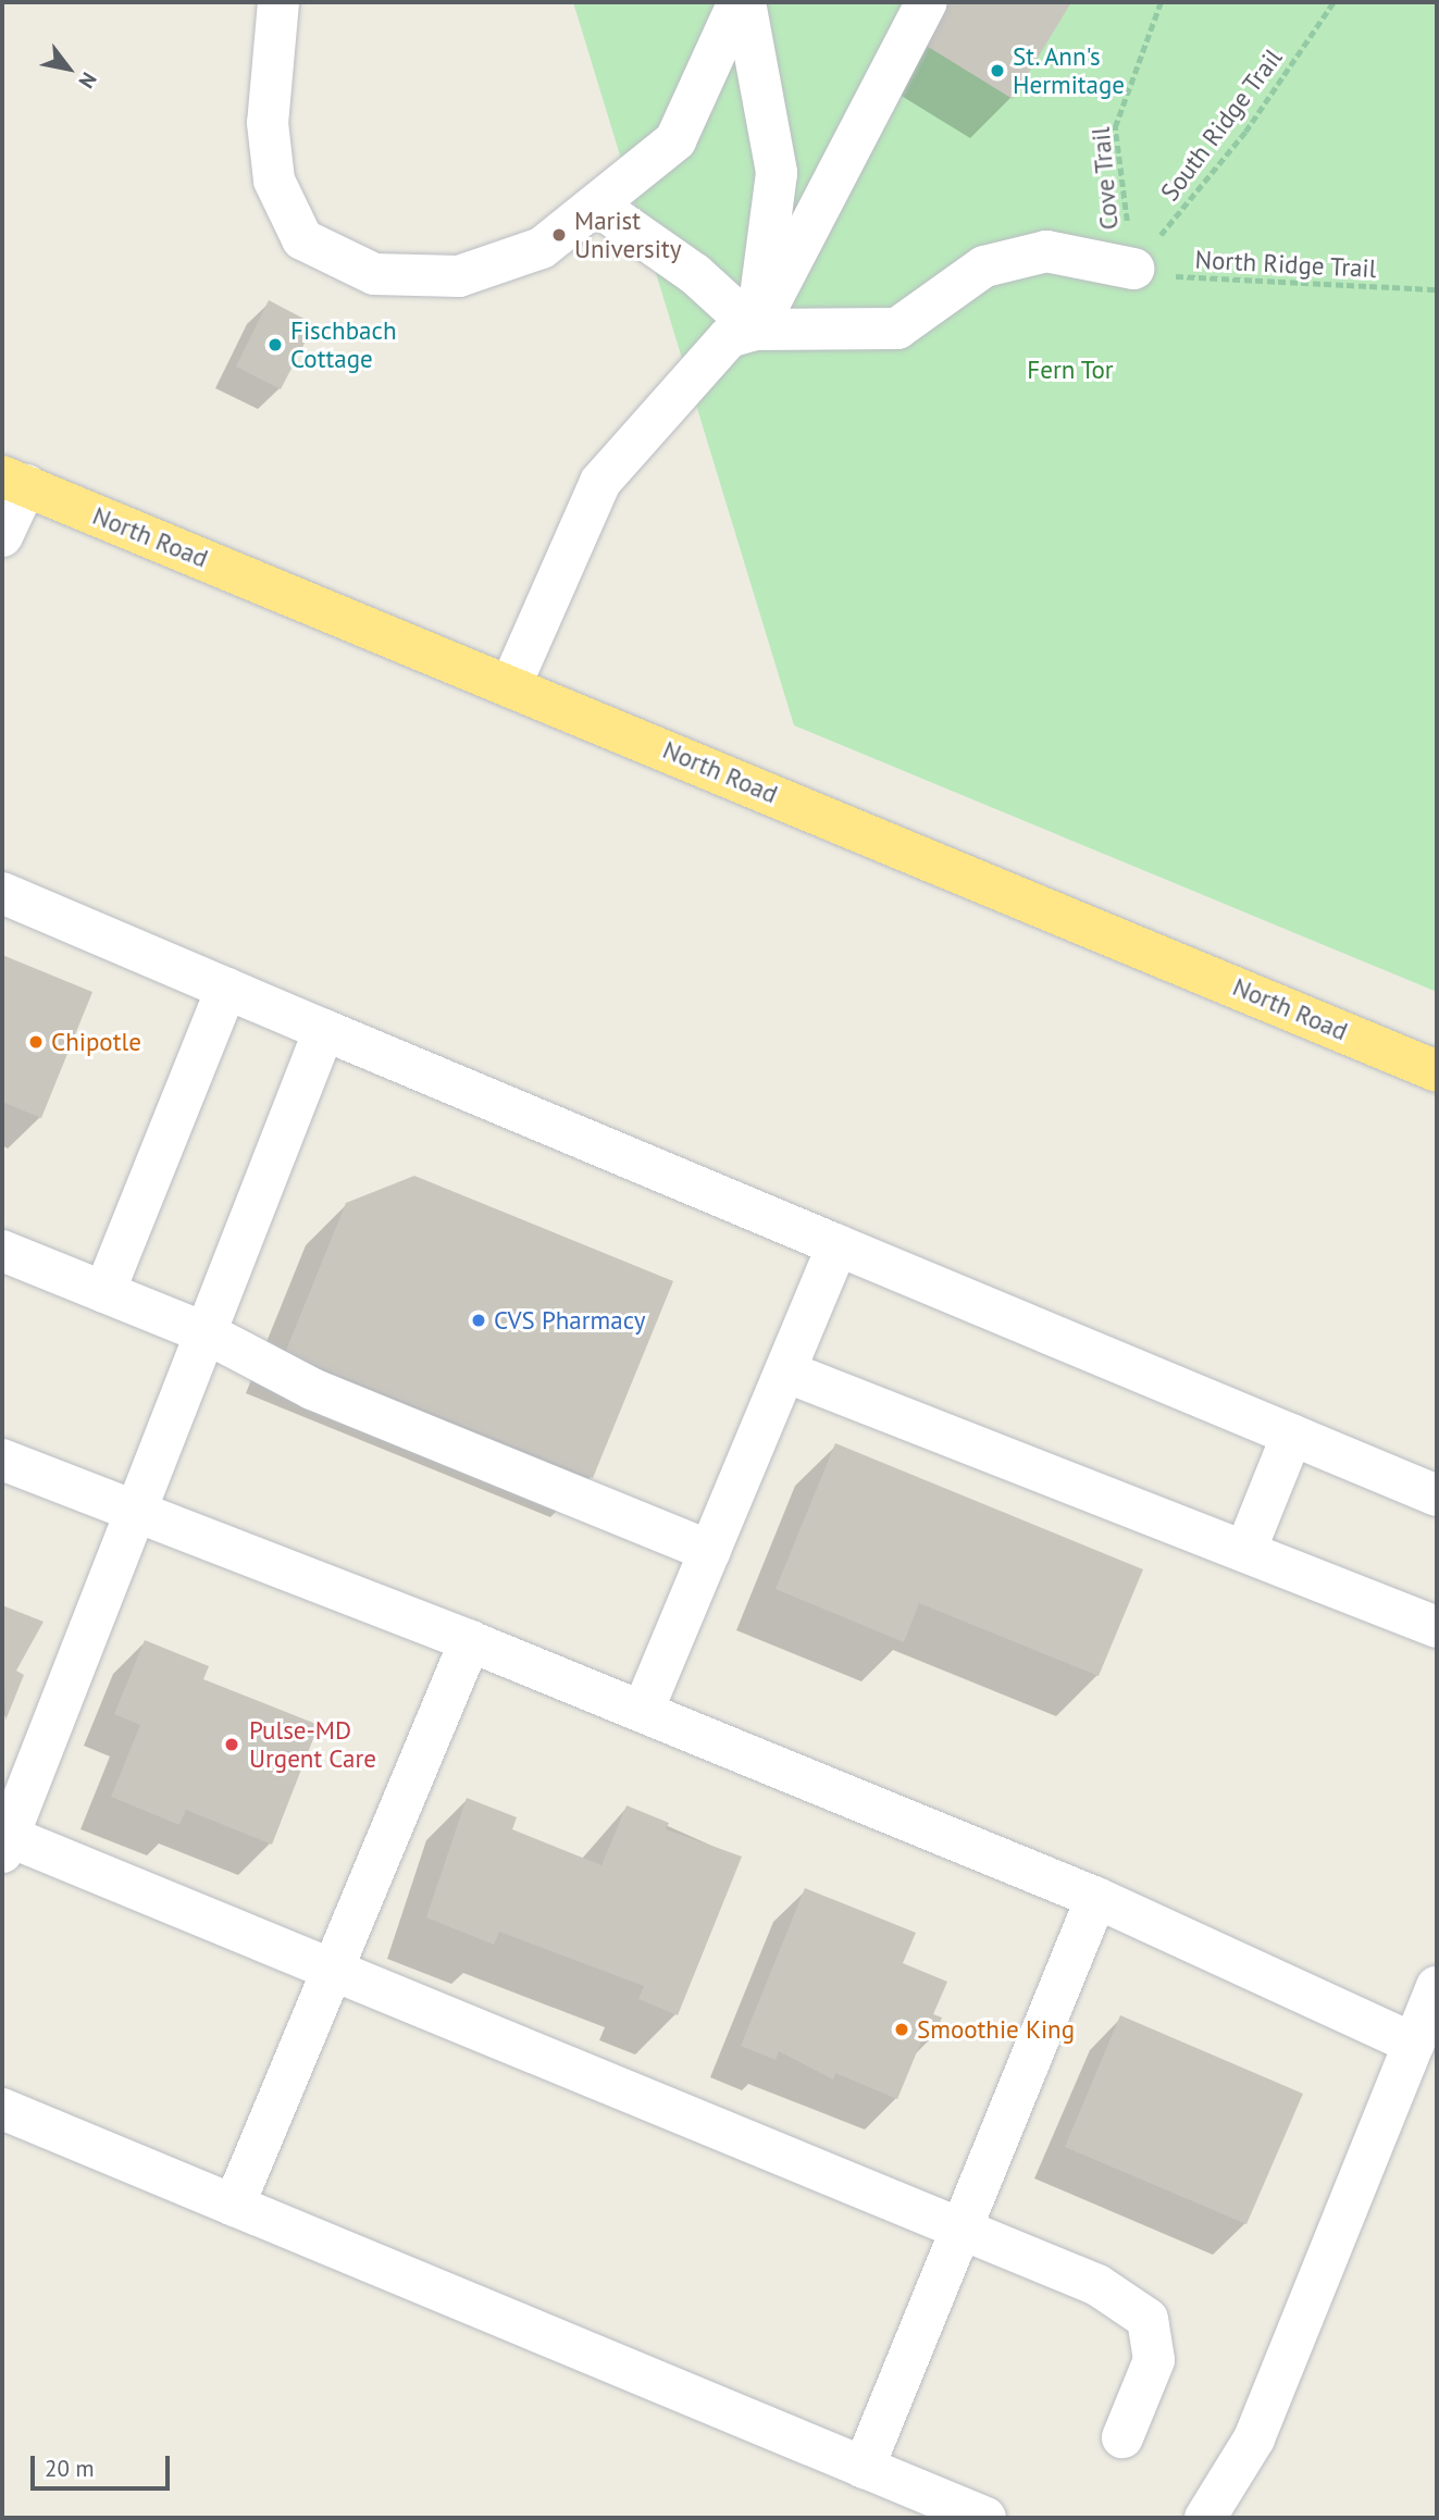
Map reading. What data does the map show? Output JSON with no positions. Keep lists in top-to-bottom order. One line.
{"streets":{"highway":["North Road"],"path":["South Ridge Trail","Cove Trail","North Ridge Trail"]},"crossings":[["South Ridge Trail","Cove Trail"],["South Ridge Trail","North Ridge Trail"],["Cove Trail","North Ridge Trail"]],"parks":["Fern Tor"],"places":["St. Ann's Hermitage","Marist University","Fischbach Cottage","Chipotle","CVS Pharmacy","Pulse-MD Urgent Care","Smoothie King"],"scale_bar":"20 m","north":"bottom right"}
